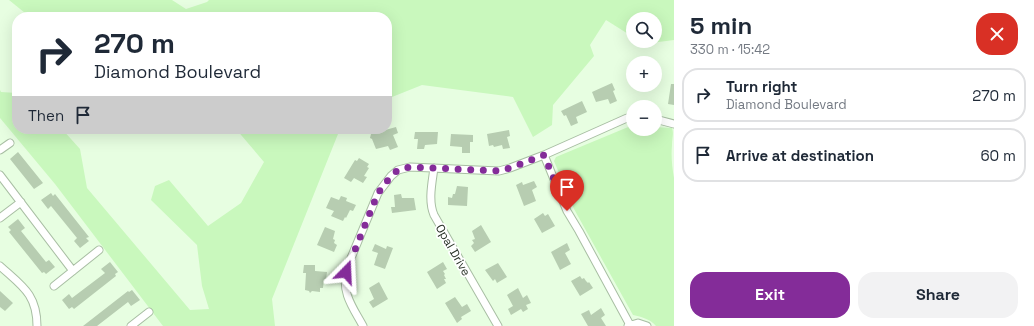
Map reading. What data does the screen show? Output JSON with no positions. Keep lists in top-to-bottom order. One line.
{"streets":{"street":["Opal Drive"]},"page":{"heading":["5 min","330 m · 15:42"],"map_buttons":["+","−"],"turn":["270 m","Diamond Boulevard"],"list":[{"name":"Turn right","note":"Diamond Boulevard","value":"270 m"},{"name":"Arrive at destination","value":"60 m"}],"then":"Then","buttons":["Exit","Share"]}}
